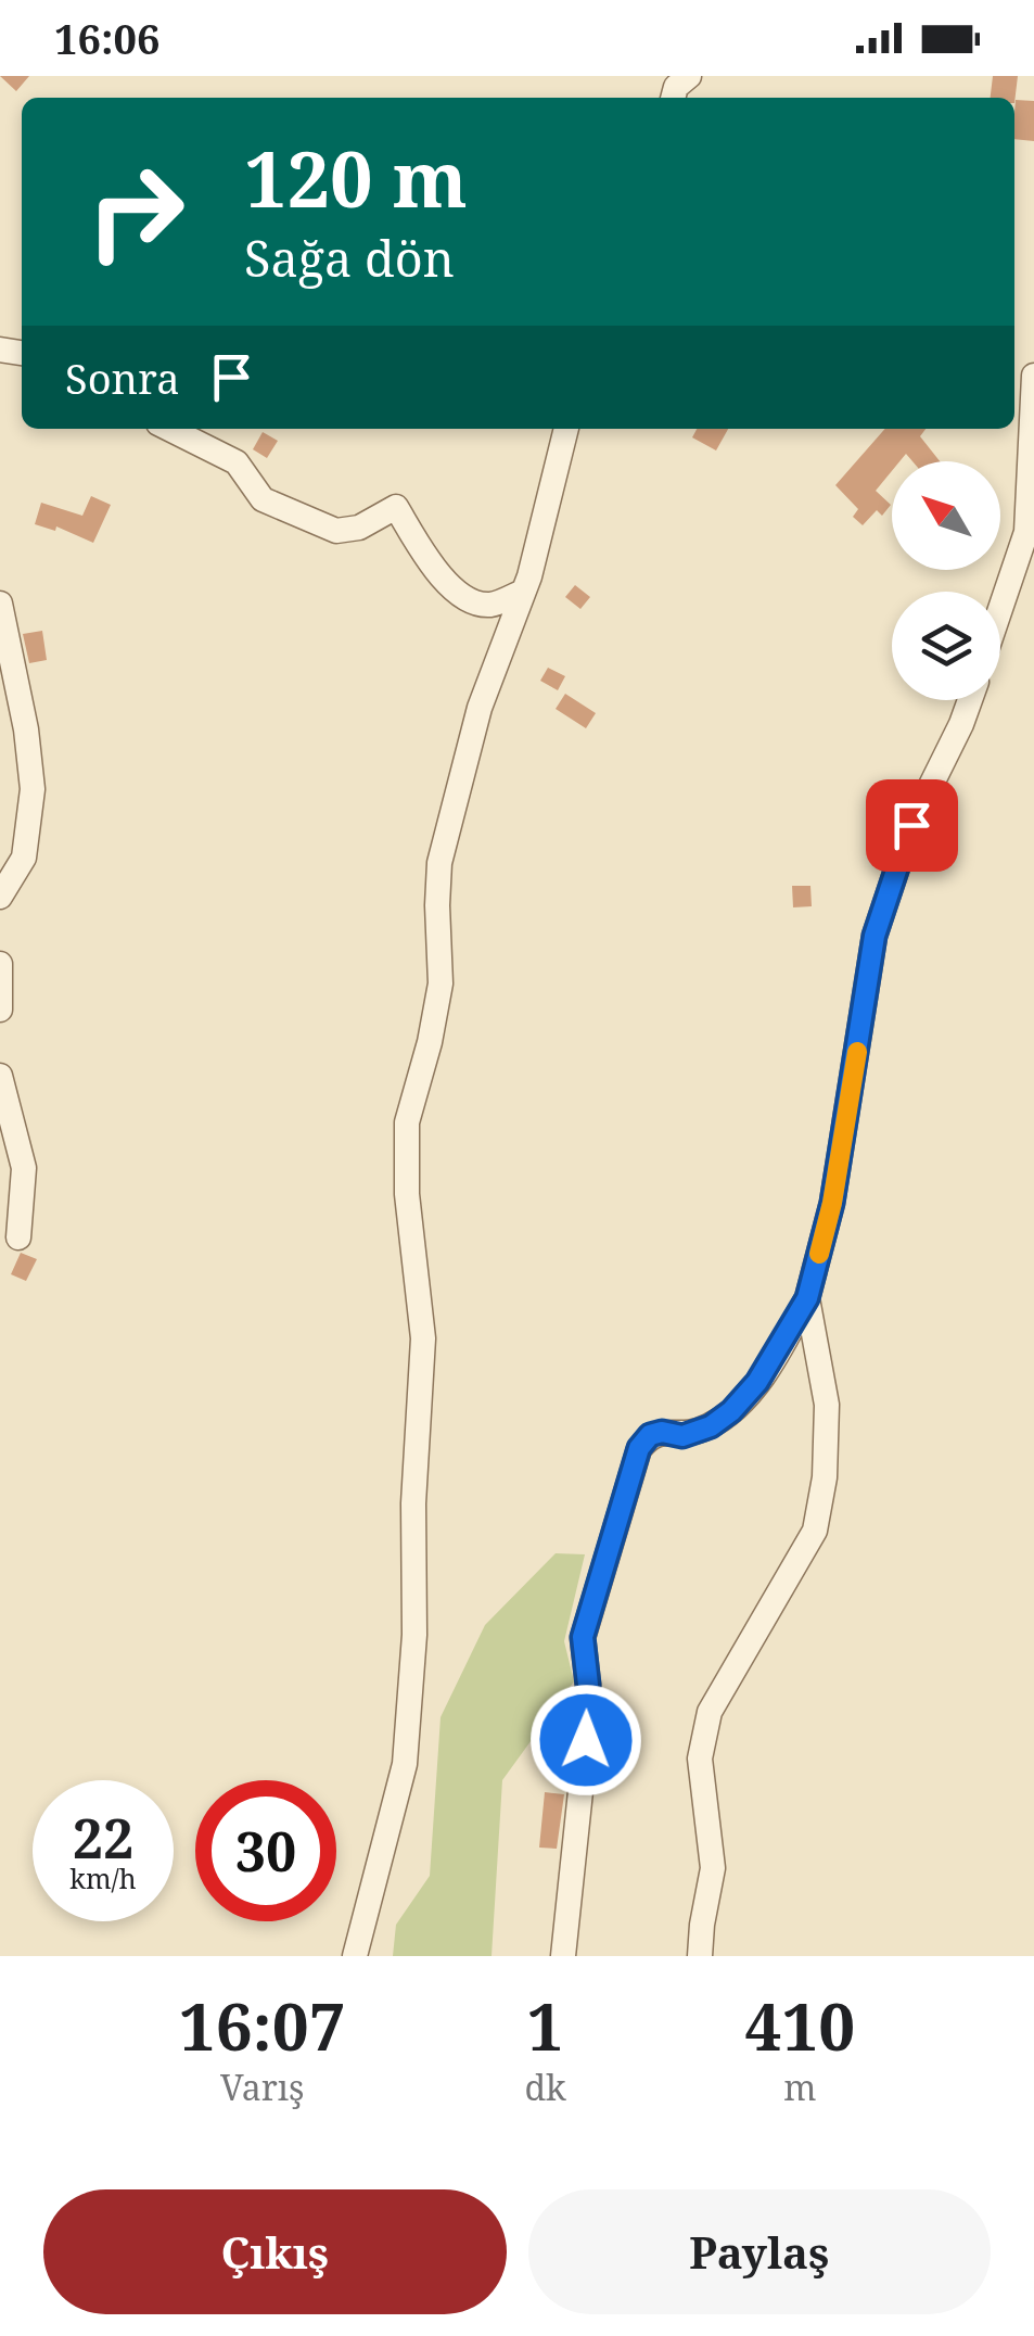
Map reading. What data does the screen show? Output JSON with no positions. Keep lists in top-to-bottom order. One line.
{"north":"top left","page":{"status":"16:06","turn":["120 m","Sağa dön"],"then":"Sonra","speed":"22 km/h","limit":"30","eta":["16:07","Varış","1","dk","410","m"],"buttons":["Çıkış","Paylaş"]}}
